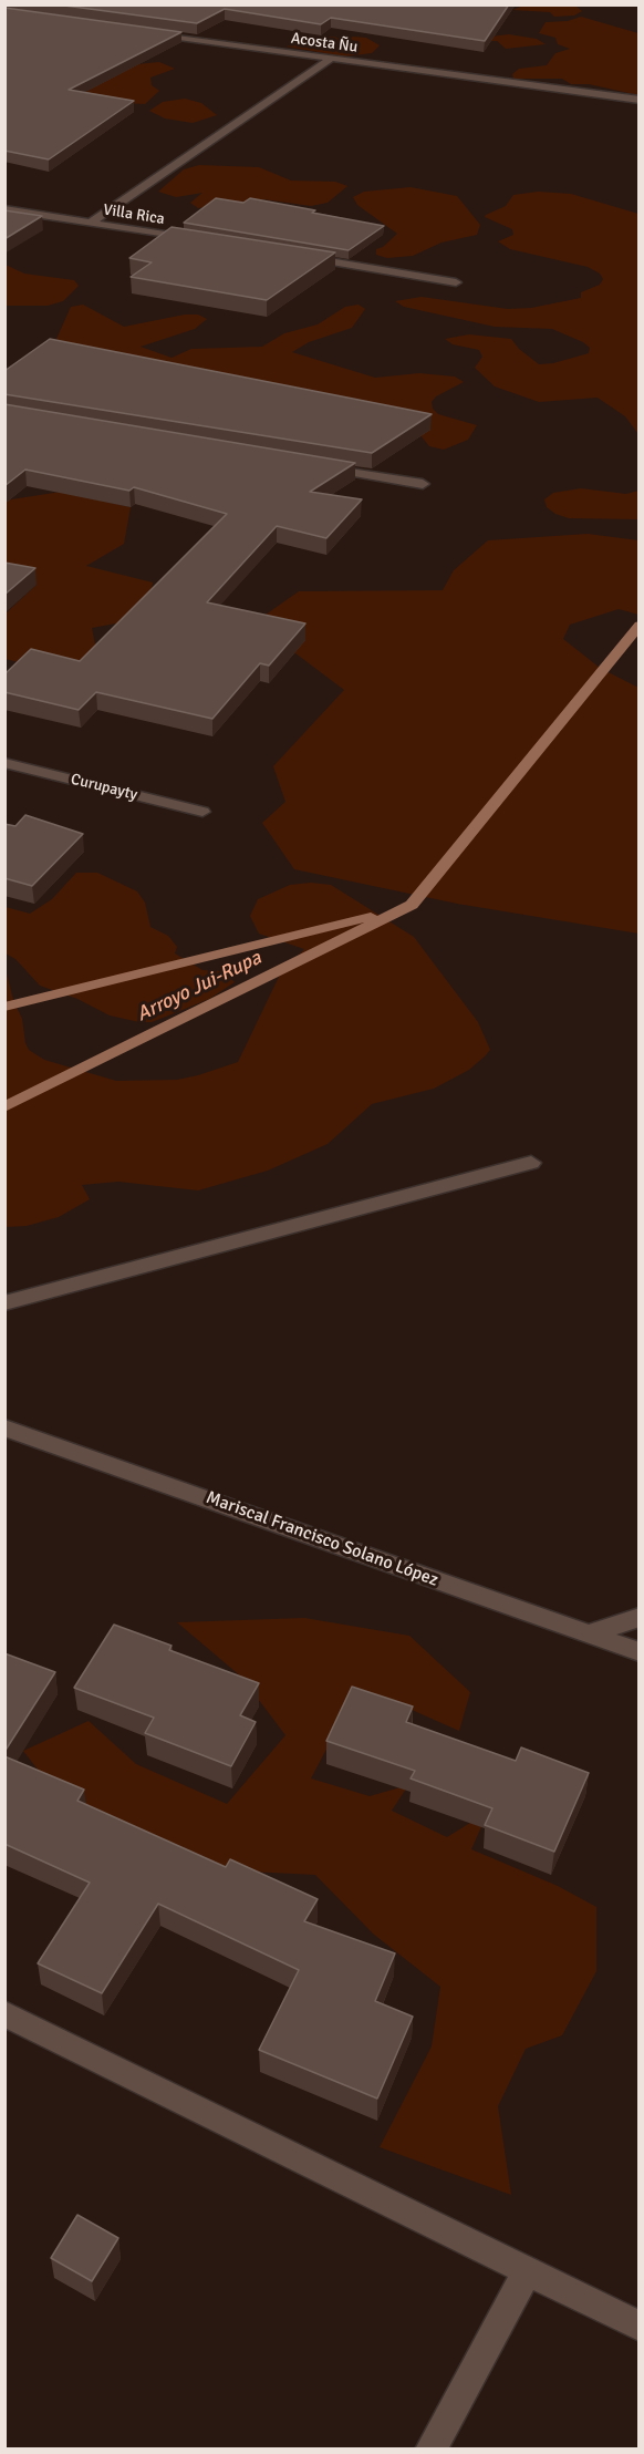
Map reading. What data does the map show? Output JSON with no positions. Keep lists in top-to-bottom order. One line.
{"streets":{"street":["Acosta Ñu","Villa Rica","Curupayty","Mariscal Francisco Solano López"]},"water":["Arroyo Jui-Rupa"]}
